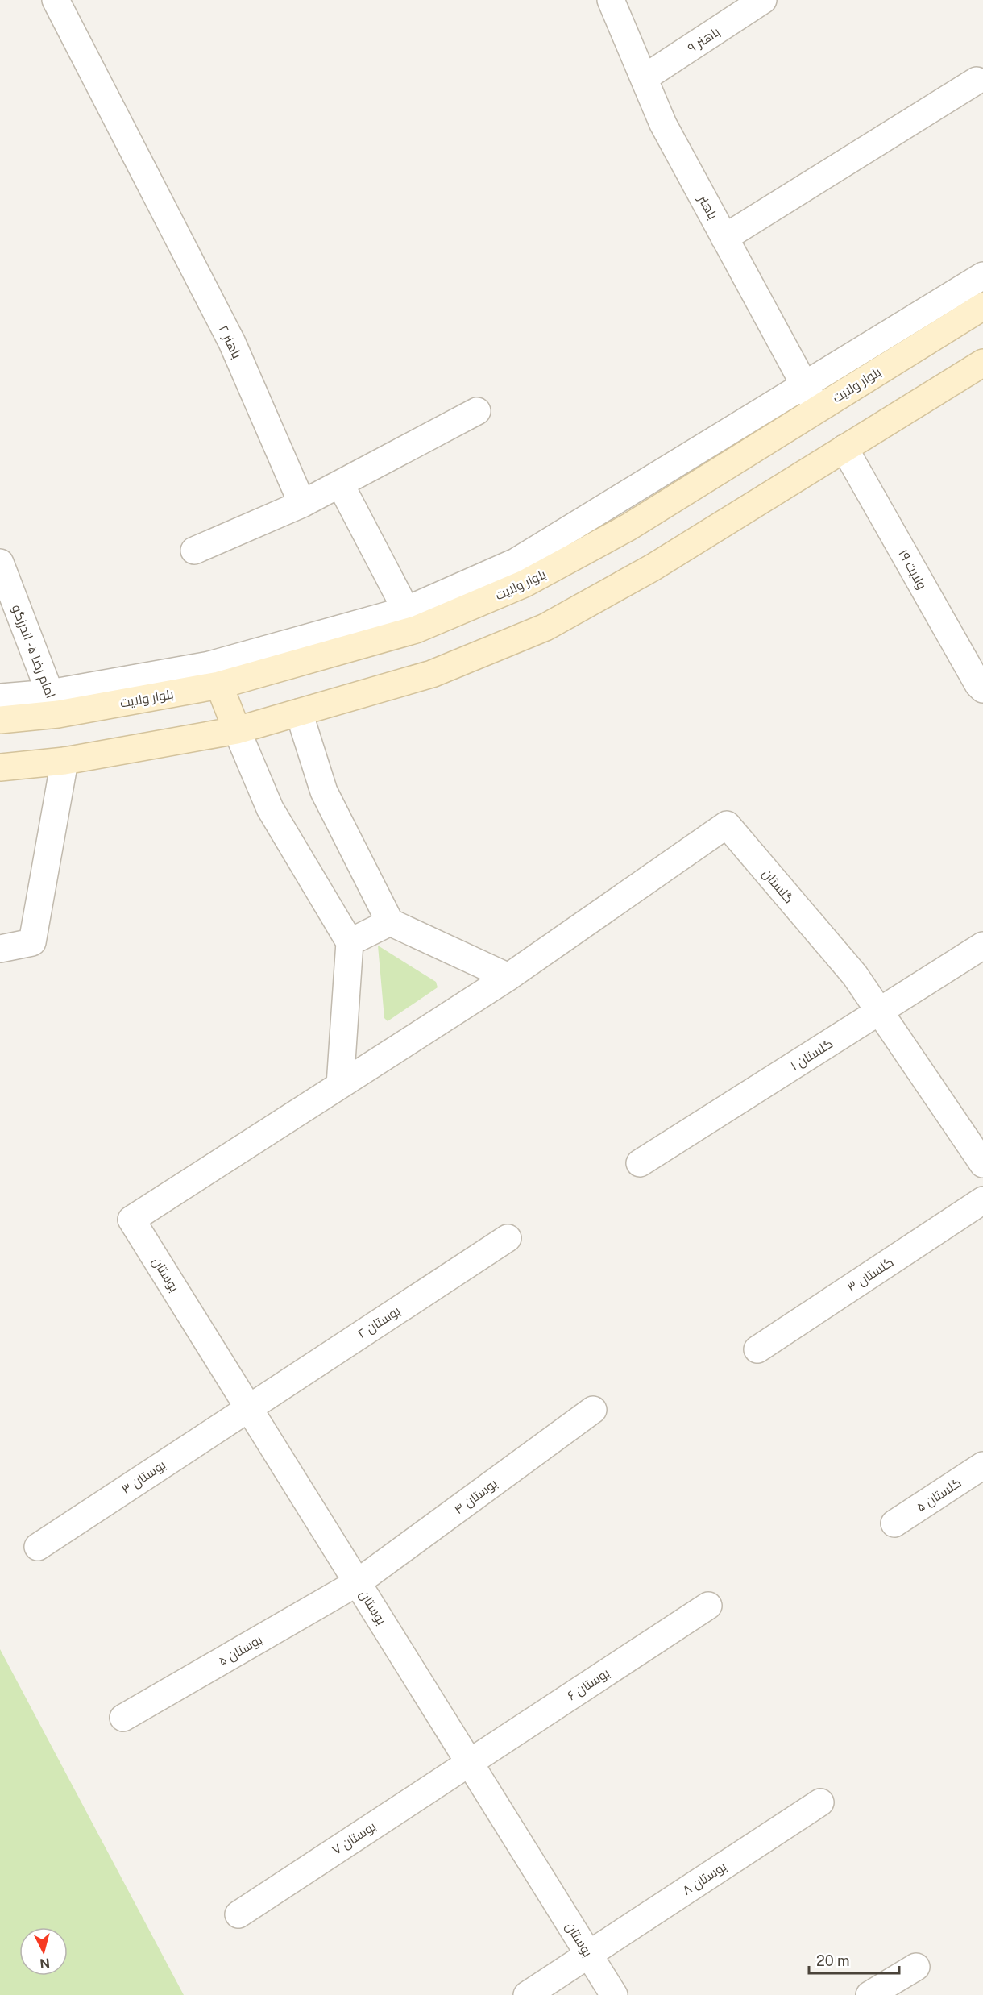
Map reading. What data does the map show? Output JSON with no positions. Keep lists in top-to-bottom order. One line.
{"streets":{"main road":["بلوار ولایت"],"street":["باهنر ۹","باهنر","باهنر ۲","ولایت ۱۹","امام رضا ۵ - اندرزگو","گلستان","گلستان ۱","بوستان","گلستان ۳","بوستان ۲","بوستان ۳","گلستان ۵","بوستان ۴","بوستان ۵","بوستان ۶","بوستان ۷","بوستان ۸"]},"crossings":[["باهنر ۹","باهنر"],["باهنر","بلوار ولایت"],["بلوار ولایت","امام رضا ۵ - اندرزگو"],["گلستان","گلستان ۱"],["بوستان","بوستان ۲"],["بوستان","بوستان ۳"],["بوستان","بوستان ۴"],["بوستان","بوستان ۵"],["بوستان","بوستان ۶"],["بوستان","بوستان ۷"],["بوستان","بوستان ۸"],["بوستان ۲","بوستان ۳"],["بوستان ۴","بوستان ۵"],["بوستان ۶","بوستان ۷"]],"scale_bar":"20 m","north":"bottom"}
